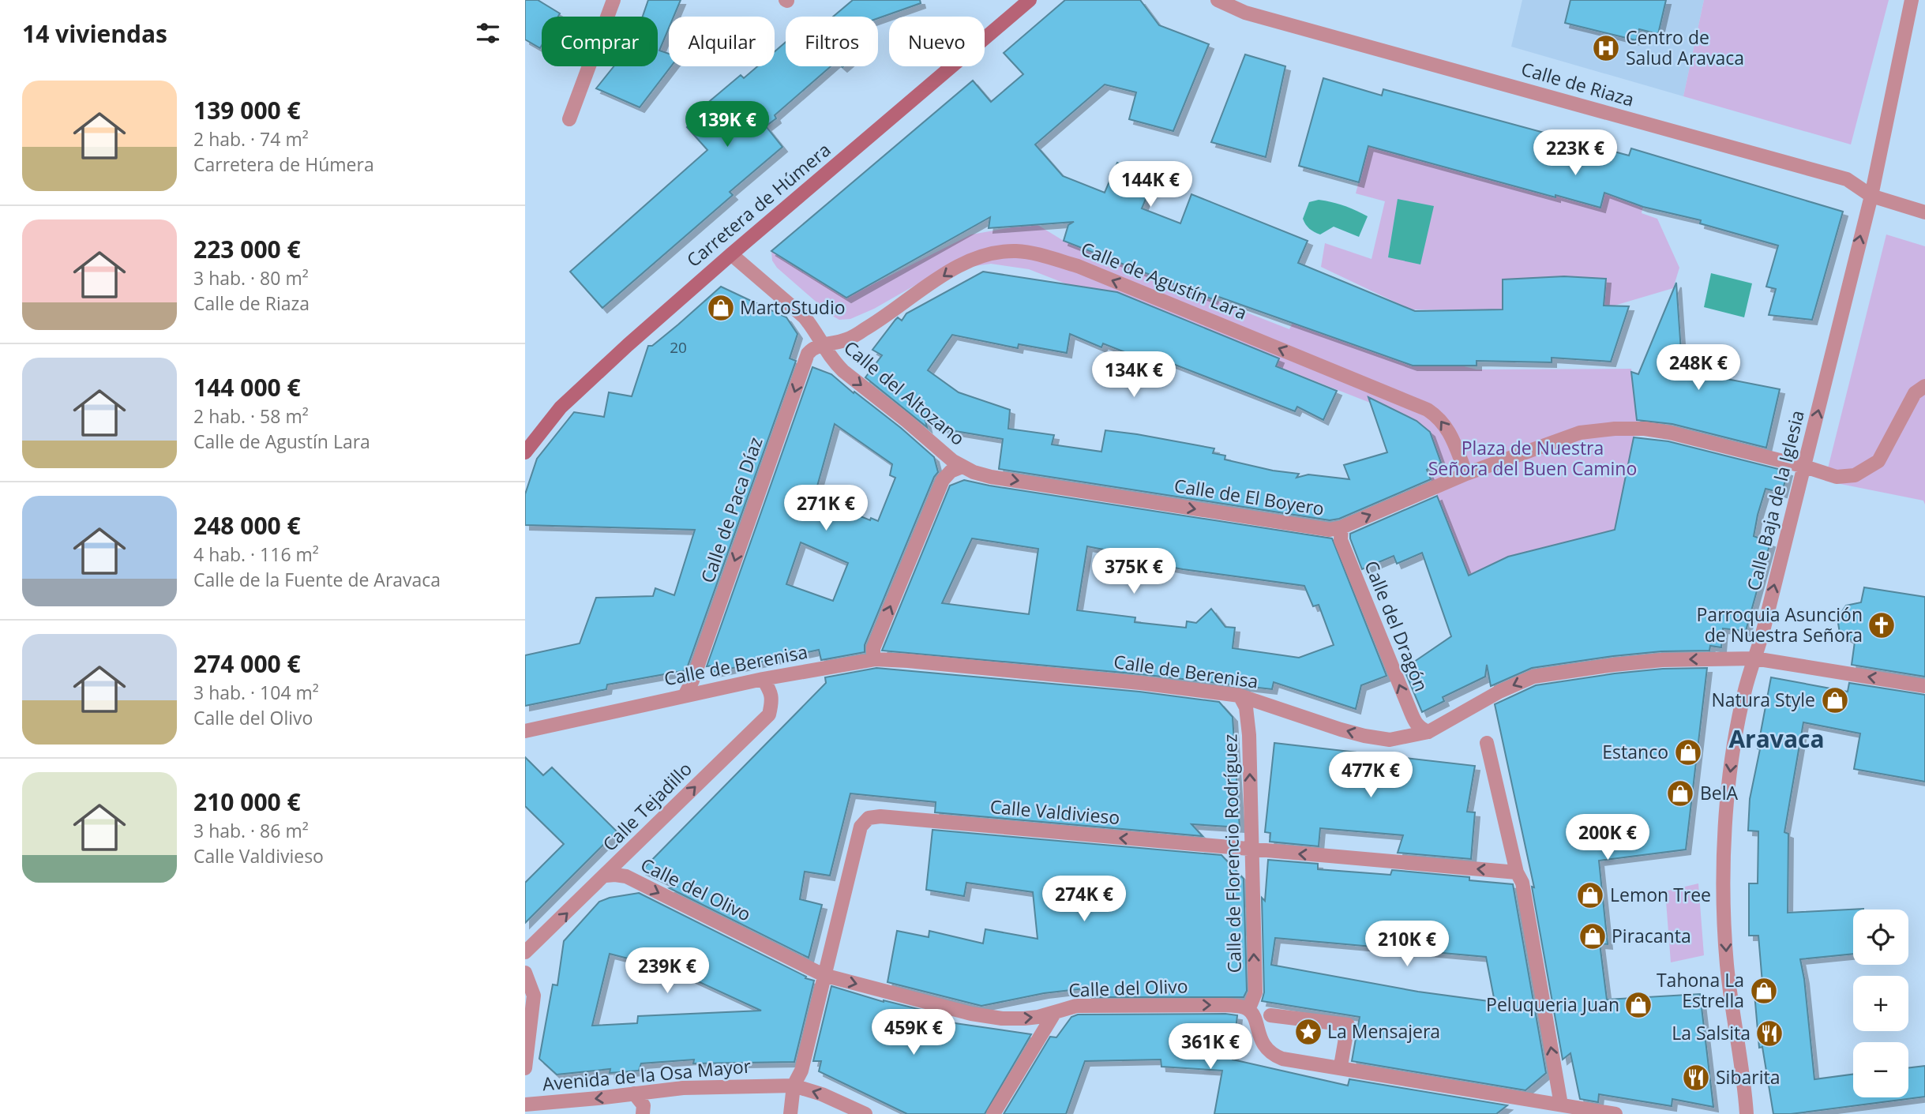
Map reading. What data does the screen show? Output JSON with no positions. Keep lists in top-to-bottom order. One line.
{"streets":{"main road":["Carretera de Húmera"],"street":["Calle de Riaza","Calle de Agustín Lara","Calle del Altozano","Calle de El Boyero","Calle Baja de la Iglesia","Calle de Paca Díaz","Calle del Dragón","Calle de Berenisa","Calle Tejadillo","Calle Valdivieso","Calle de Florencio Rodríguez","Calle del Olivo","Avenida de la Osa Mayor"]},"crossings":[["Calle de Riaza","Calle Baja de la Iglesia"],["Carretera de Húmera","Calle del Altozano"],["Calle de Agustín Lara","Calle del Altozano"],["Calle de Agustín Lara","Calle de El Boyero"],["Calle de Agustín Lara","Calle de Paca Díaz"],["Calle del Altozano","Calle de El Boyero"],["Calle del Altozano","Calle de Paca Díaz"],["Calle de El Boyero","Calle Baja de la Iglesia"],["Calle de El Boyero","Calle del Dragón"],["Calle Baja de la Iglesia","Calle de Berenisa"],["Calle de Paca Díaz","Calle de Berenisa"],["Calle del Dragón","Calle de Berenisa"],["Calle de Berenisa","Calle Tejadillo"],["Calle de Berenisa","Calle de Florencio Rodríguez"],["Calle Tejadillo","Calle del Olivo"],["Calle Valdivieso","Calle de Florencio Rodríguez"],["Calle Valdivieso","Calle del Olivo"],["Calle Valdivieso","Avenida de la Osa Mayor"],["Calle de Florencio Rodríguez","Calle del Olivo"]],"one_way":["Calle de Agustín Lara","Calle del Altozano","Calle de El Boyero","Calle de Paca Díaz","Calle del Dragón","Calle de Berenisa","Calle Tejadillo","Calle Valdivieso","Calle de Florencio Rodríguez","Calle del Olivo","Avenida de la Osa Mayor"],"districts":["Aravaca"],"parks":["Plaza de Nuestra Señora del Buen Camino"],"places":{"hospital":["Centro de Salud Aravaca"],"shop":["MartoStudio","Natura Style","Estanco","BelA","Lemon Tree","Piracanta","Tahona La Estrella","Peluqueria Juan"],"church":["Parroquia Asunción de Nuestra Señora"],"place":["La Mensajera"],"restaurant":["La Salsita","Sibarita"]},"house_numbers":["20"],"page":{"heading":"14 viviendas","chip":["Comprar","Alquilar","Filtros","Nuevo"],"list":[{"name":"139 000 €","note":"2 hab. · 74 m² · Carretera de Húmera"},{"name":"223 000 €","note":"3 hab. · 80 m² · Calle de Riaza"},{"name":"144 000 €","note":"2 hab. · 58 m² · Calle de Agustín Lara"},{"name":"248 000 €","note":"4 hab. · 116 m² · Calle de la Fuente de Aravaca"},{"name":"274 000 €","note":"3 hab. · 104 m² · Calle del Olivo"},{"name":"210 000 €","note":"3 hab. · 86 m² · Calle Valdivieso"}],"price":["139K €","223K €","144K €","248K €","134K €","271K €","375K €","477K €","200K €","274K €","210K €","239K €","459K €","361K €"],"map_buttons":["+","−"]}}
